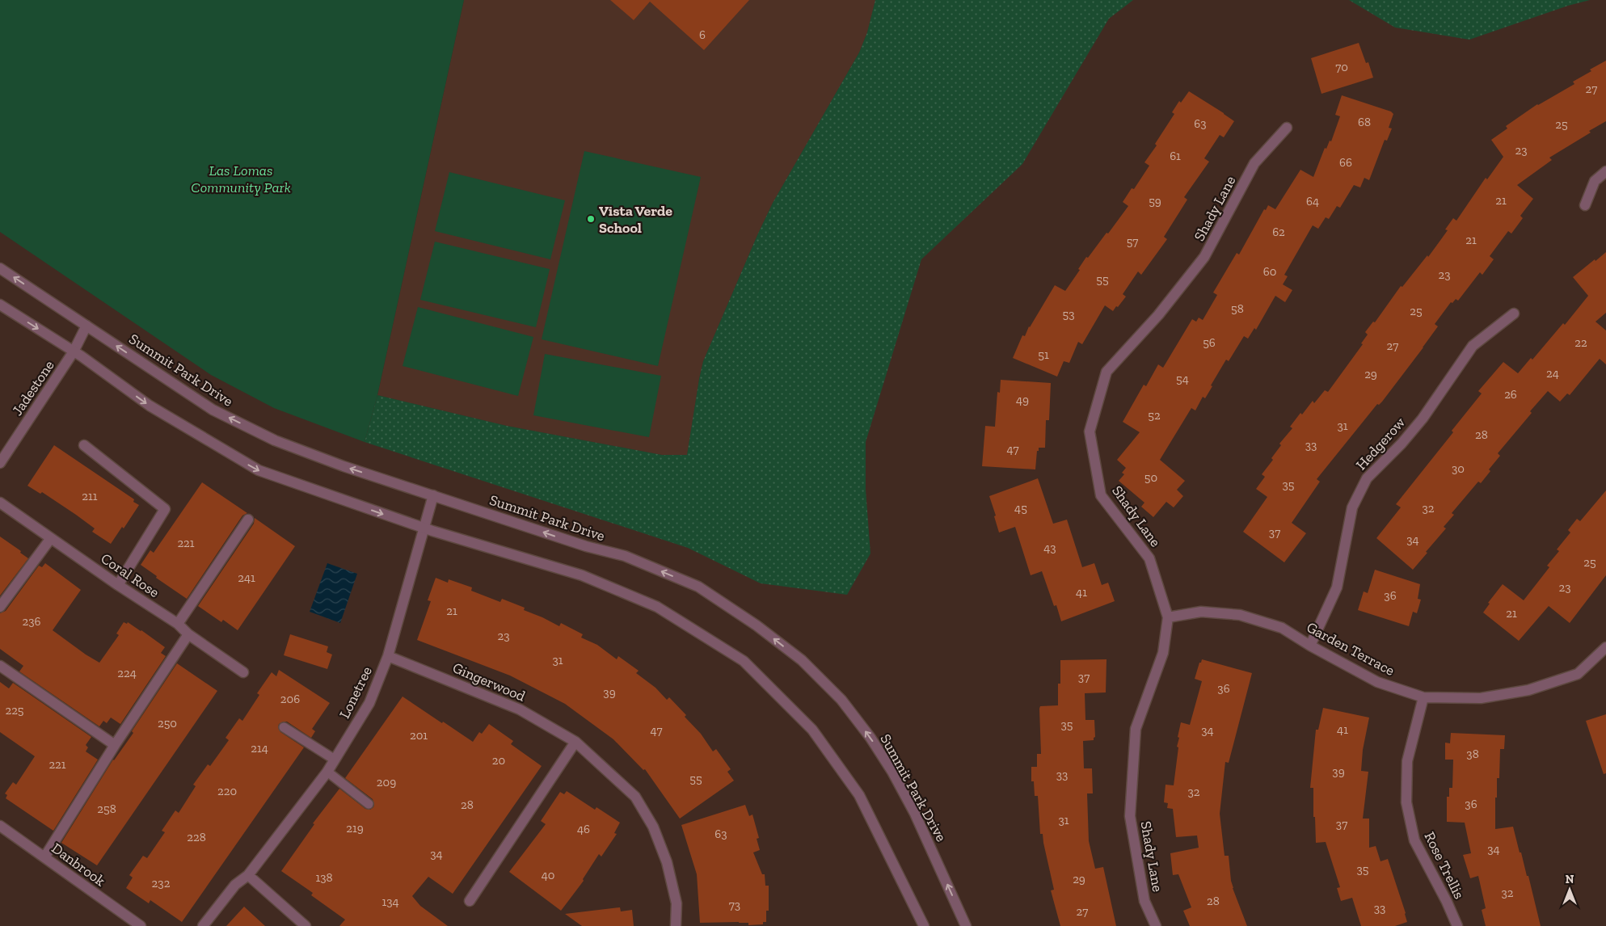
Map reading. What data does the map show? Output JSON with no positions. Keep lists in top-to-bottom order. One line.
{"streets":{"street":["Shady Lane","Summit Park Drive","Jadestone","Hedgerow","Coral Rose","Garden Terrace","Gingerwood","Lonetree","Danbrook","Rose Trellis"]},"crossings":[["Shady Lane","Garden Terrace"],["Summit Park Drive","Jadestone"],["Summit Park Drive","Lonetree"],["Hedgerow","Garden Terrace"],["Garden Terrace","Rose Trellis"],["Gingerwood","Lonetree"]],"parks":["Las Lomas Community Park"],"places":["Vista Verde School"],"house_numbers":["6","70","27","68","63","25","23","61","66","21","59","64","62","21","57","60","23","55","58","25","53","56","22","27","51","24","29","54","26","49","52","31","28","33","47","30","50","35","211","45","32","37","34","221","43","25","241","23","41","36","21","21","236","23","31","224","37","36","39","206","225","250","35","41","47","34","201","214","38","20","221","39","33","55","209","220","32","36","28","258","31","37","219","46","63","228","34","34","35","40","138","29","232","32","28","134","73","33","27"],"north":"top"}
